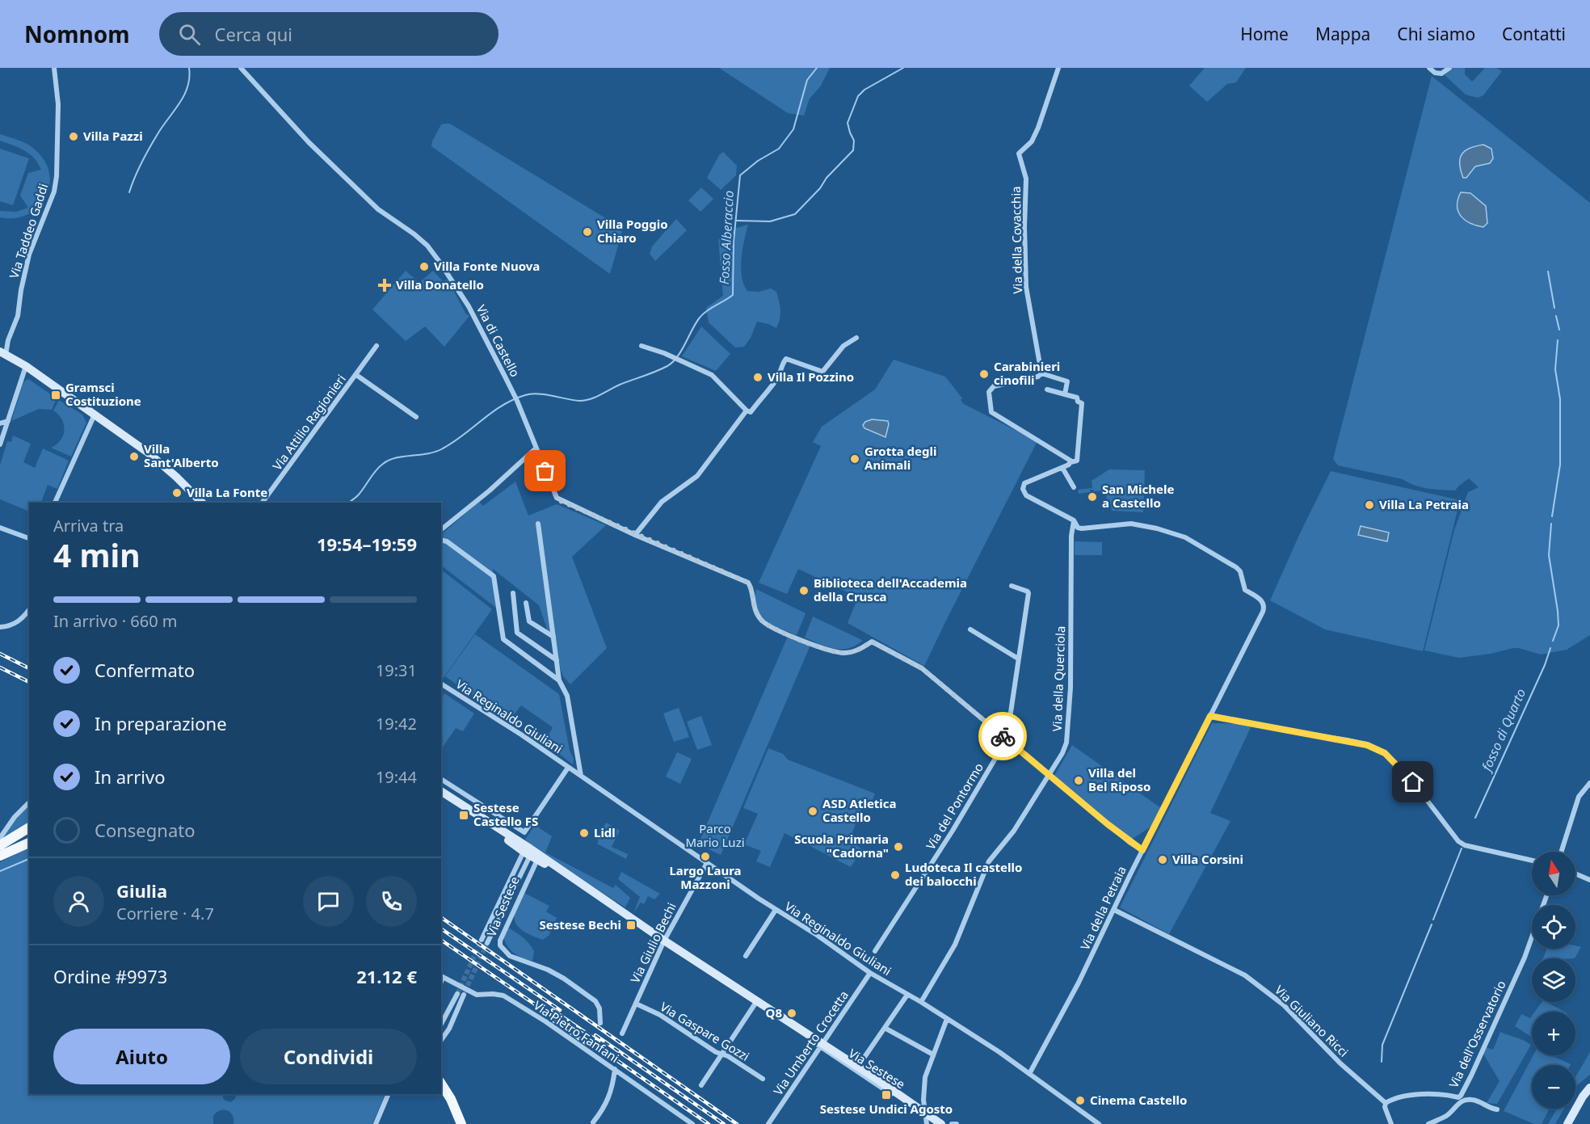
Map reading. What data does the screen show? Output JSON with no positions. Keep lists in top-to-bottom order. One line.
{"streets":{"main road":["Via Sestese"],"street":["Via Taddeo Gaddi","Via della Covacchia","Via di Castello","Via Attilio Ragionieri","Via della Querciola","Via Reginaldo Giuliani","Via del Pontormo","Via della Petraia","Via Giulio Bechi","Via Giuliano Ricci","Via Pietro Fanfani","Via Gaspare Gozzi","Via dell'Osservatorio","Via Umberto Crocetta"]},"crossings":[["Via di Castello","Via del Pontormo"],["Via della Querciola","Via Reginaldo Giuliani"],["Via della Querciola","Via della Petraia"],["Via Reginaldo Giuliani","Via della Petraia"],["Via Reginaldo Giuliani","Via Giulio Bechi"],["Via Reginaldo Giuliani","Via Umberto Crocetta"],["Via Sestese","Via Giulio Bechi"],["Via Sestese","Via Umberto Crocetta"],["Via della Petraia","Via Giuliano Ricci"],["Via Giulio Bechi","Via Gaspare Gozzi"],["Via Giuliano Ricci","Via dell'Osservatorio"]],"water":["Fosso Alberaccio","fosso di Quarto"],"parks":["Parco Mario Luzi"],"places":{"other":["Villa Pazzi","Villa Poggio Chiaro","Villa Fonte Nuova","Carabinieri cinofili","Villa Il Pozzino","Villa Sant'Alberto","Grotta degli Animali","Villa La Fonte","San Michele a Castello","Villa La Petraia","Biblioteca dell'Accademia della Crusca","Villa del Bel Riposo","ASD Atletica Castello","Lidl","Scuola Primaria \"Cadorna\"","Largo Laura Mazzoni","Villa Corsini","Ludoteca Il castello dei balocchi","Q8","Cinema Castello"],"health":["Villa Donatello"],"transit":["Gramsci Costituzione","Sestese Castello FS","Sestese Bechi","Sestese Undici Agosto"]},"north":"top","page":{"header":"Nomnom","search":"Cerca qui","nav":["Home","Mappa","Chi siamo","Contatti"],"heading":["4 min","Arriva tra","19:54–19:59"],"panel":["Giulia","Corriere · 4.7","Ordine #9973","21.12 €"],"bar":"In arrivo · 660 m","list":[["Confermato","19:31"],["In preparazione","19:42"],["In arrivo","19:44"],"Consegnato"],"map_buttons":["+","−"],"buttons":["Aiuto","Condividi"]}}
